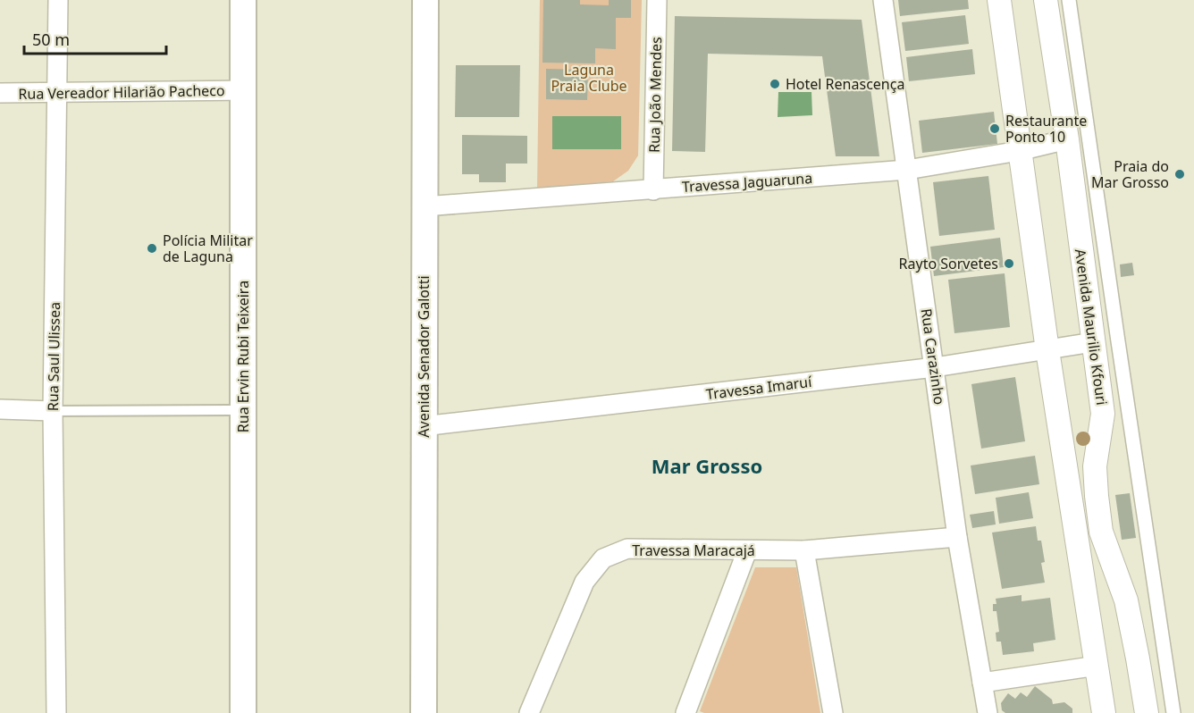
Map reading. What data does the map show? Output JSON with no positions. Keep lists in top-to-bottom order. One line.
{"streets":{"main road":["Rua Ervin Rubi Teixeira","Avenida Senador Galotti"],"street":["Rua Vereador Hilarião Pacheco","Rua João Mendes","Travessa Jaguaruna","Avenida Maurilio Kfouri","Rua Saul Ulissea","Rua Carazinho","Travessa Imaruí","Travessa Maracajá"]},"crossings":[["Rua Vereador Hilarião Pacheco","Rua Saul Ulissea"],["Rua Vereador Hilarião Pacheco","Rua Ervin Rubi Teixeira"],["Rua João Mendes","Travessa Jaguaruna"],["Travessa Jaguaruna","Avenida Maurilio Kfouri"],["Travessa Jaguaruna","Avenida Senador Galotti"],["Travessa Jaguaruna","Rua Carazinho"],["Avenida Maurilio Kfouri","Travessa Imaruí"],["Avenida Senador Galotti","Travessa Imaruí"],["Rua Carazinho","Travessa Imaruí"],["Rua Carazinho","Travessa Maracajá"]],"districts":["Mar Grosso"],"parks":["Laguna Praia Clube"],"places":["Hotel Renascença","Restaurante Ponto 10","Praia do Mar Grosso","Polícia Militar de Laguna","Rayto Sorvetes"],"scale_bar":"50 m"}
